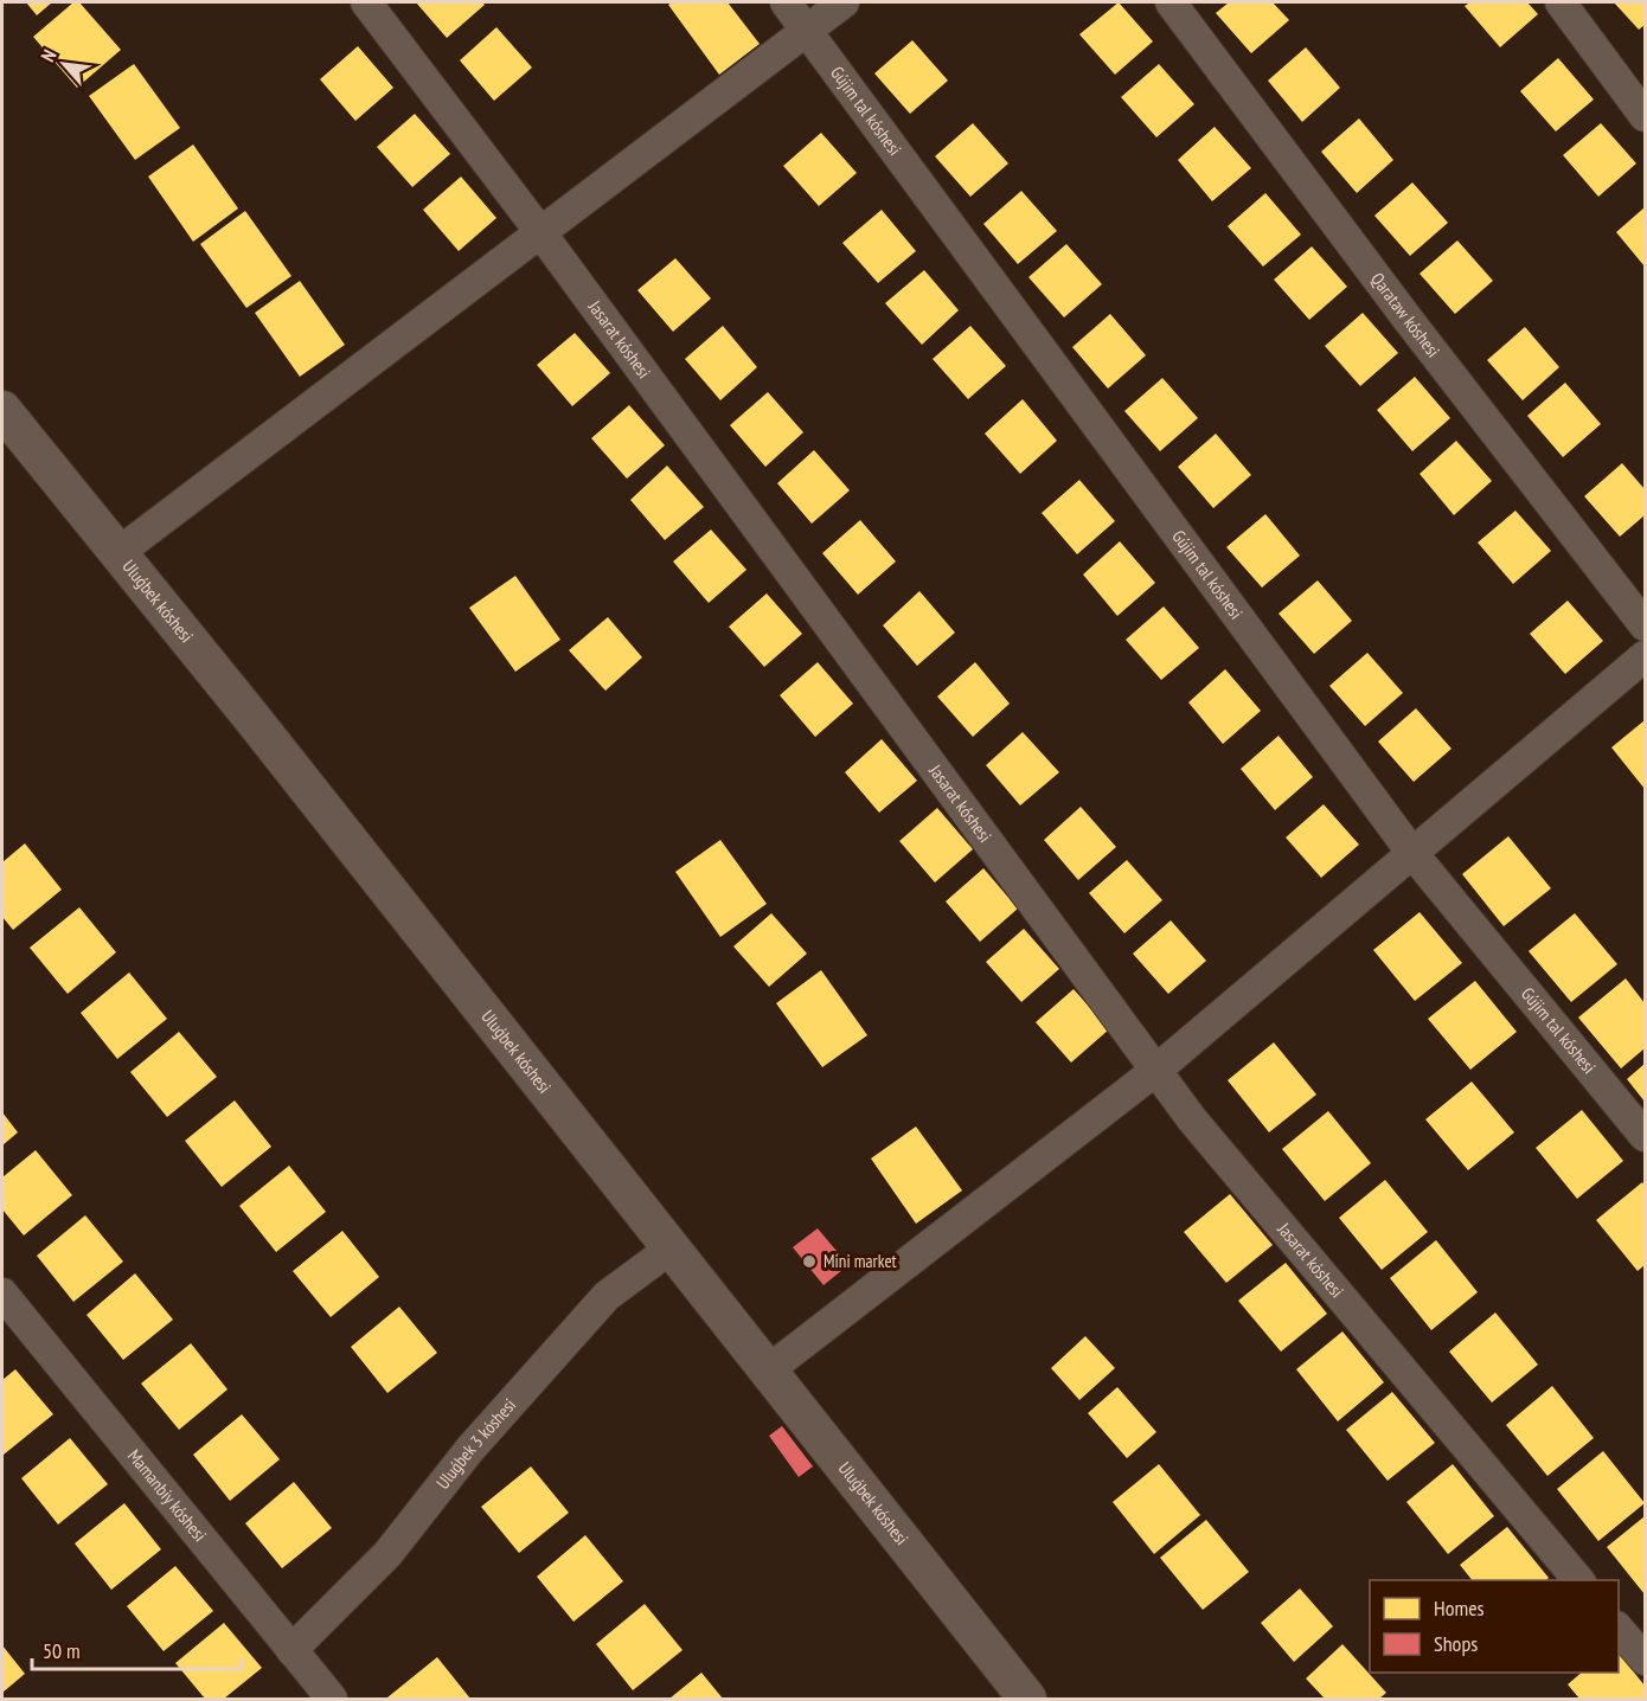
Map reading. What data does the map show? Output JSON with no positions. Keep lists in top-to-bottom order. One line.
{"streets":{"street":["Gújim tal kóshesi","Qarataw kóshesi","Jasarat kóshesi","Uluǵbek kóshesi","Uluǵbek 3 kóshesi","Mamanbiy kóshesi"]},"crossings":[["Uluǵbek kóshesi","Uluǵbek 3 kóshesi"],["Uluǵbek 3 kóshesi","Mamanbiy kóshesi"]],"places":["Mini market"],"legend":["Homes","Shops"],"scale_bar":"50 m","north":"top left"}
